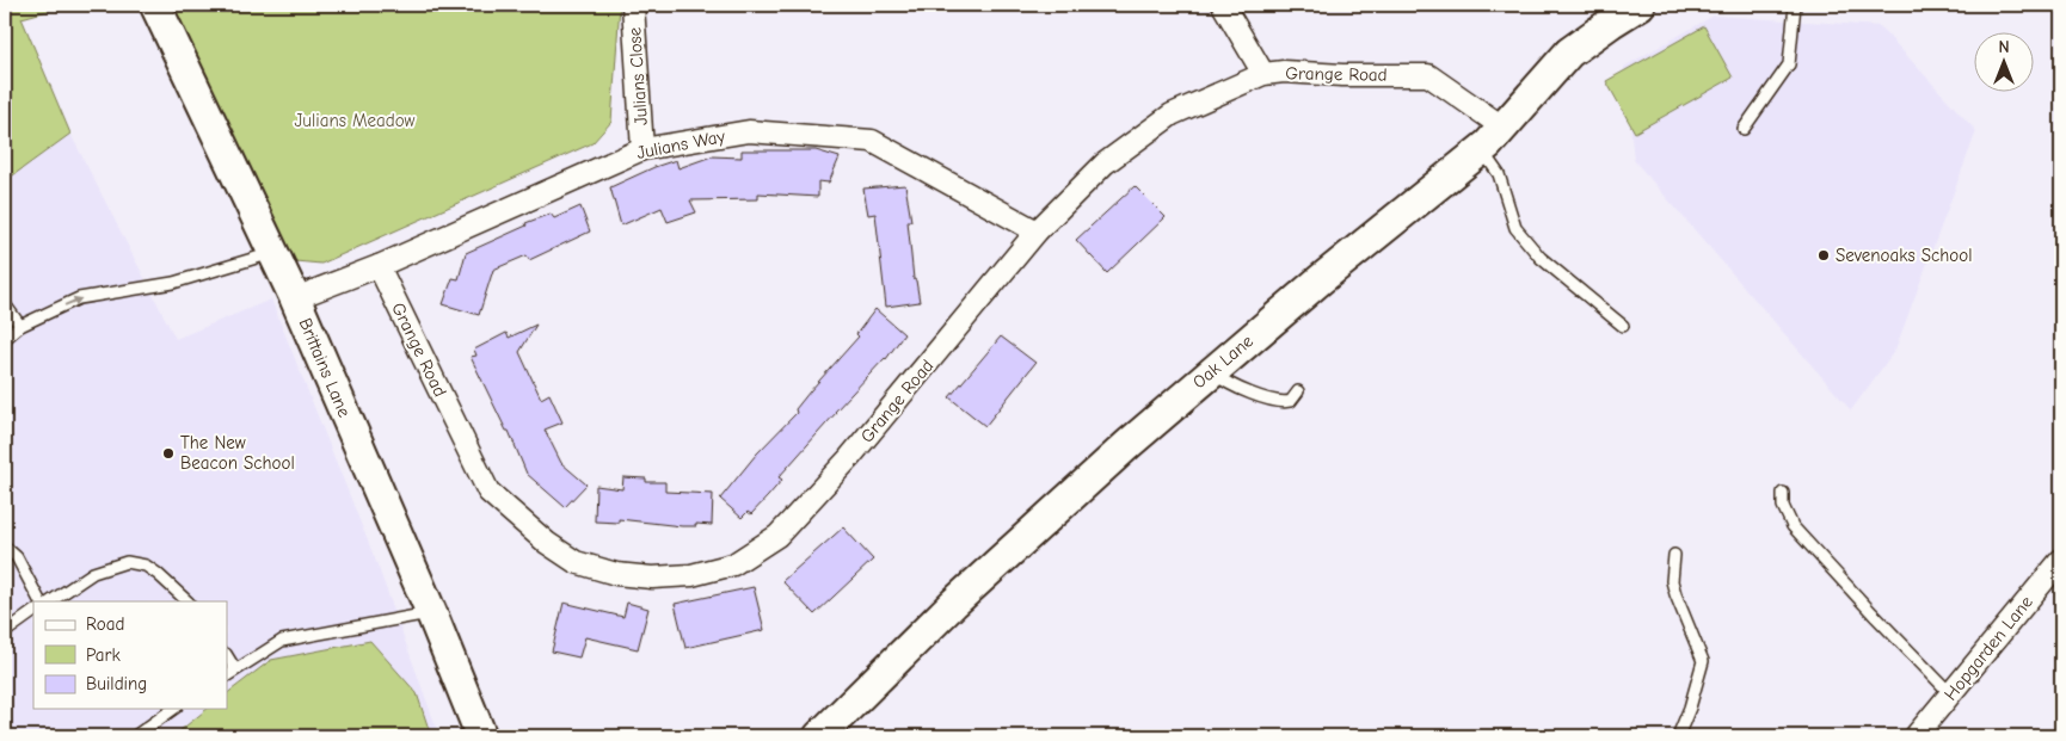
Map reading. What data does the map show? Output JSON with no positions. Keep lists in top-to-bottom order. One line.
{"streets":{"street":["Grange Road","Julians Close","Julians Way","Oak Lane","Brittains Lane","Hopgarden Lane"]},"crossings":[["Grange Road","Julians Way"],["Grange Road","Oak Lane"],["Julians Close","Julians Way"],["Julians Way","Brittains Lane"]],"parks":["Julians Meadow"],"places":["Sevenoaks School","The New Beacon School"],"legend":["Road","Park","Building"],"north":"top"}
